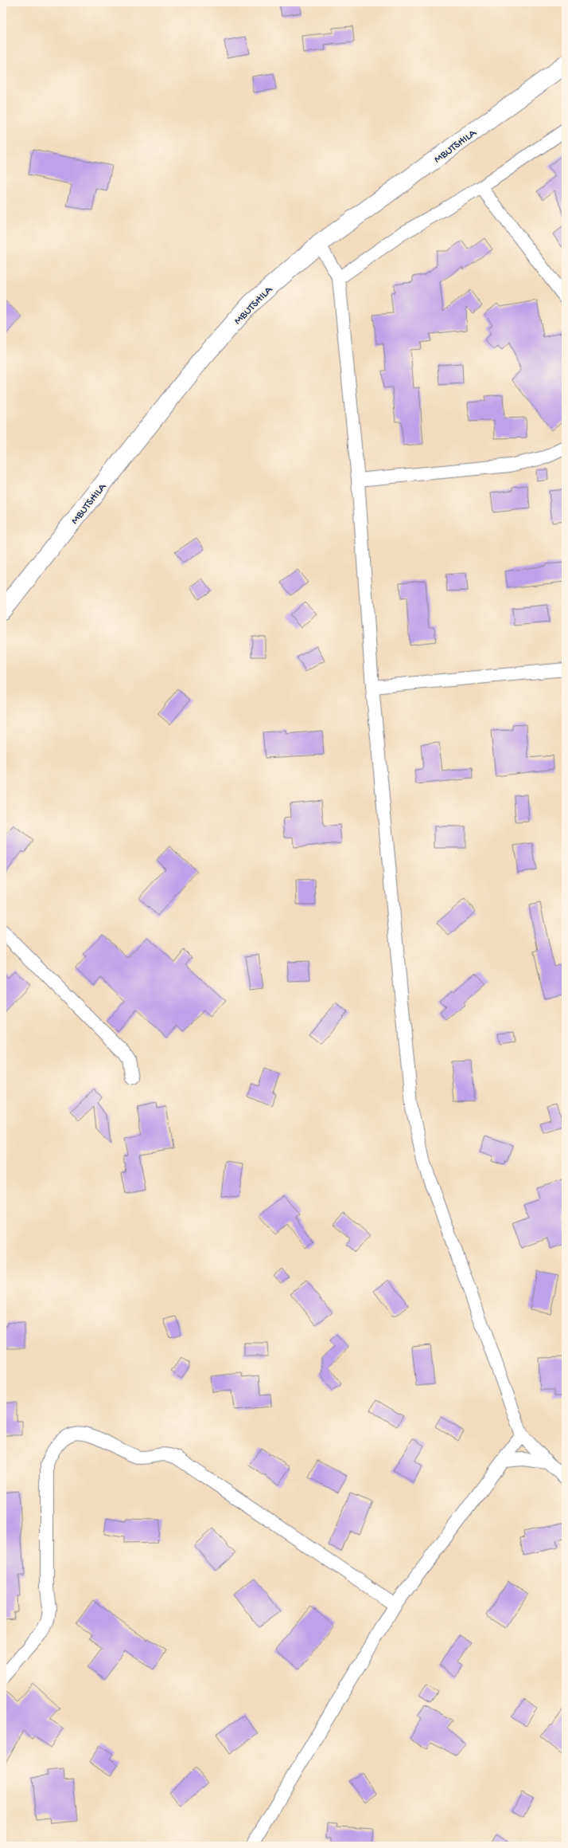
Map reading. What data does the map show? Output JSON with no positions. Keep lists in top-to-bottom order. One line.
{"streets":{"street":["MBUTSHILA"]}}
